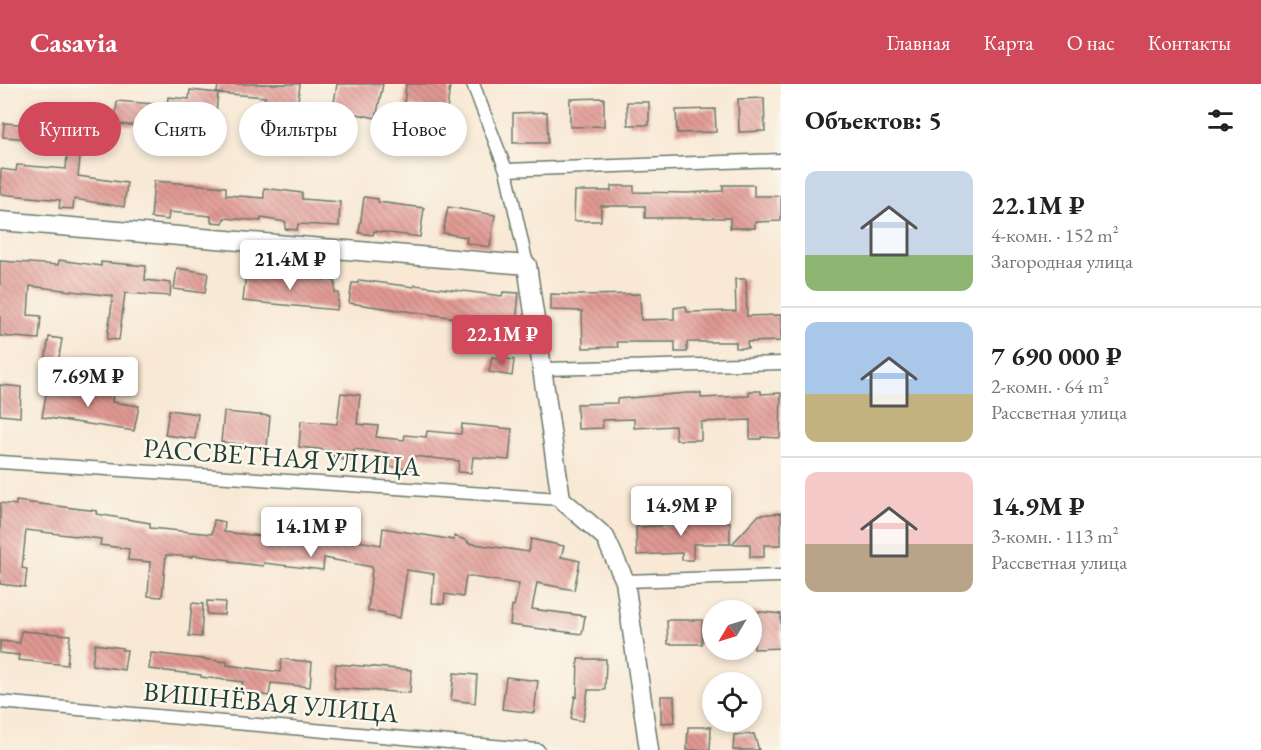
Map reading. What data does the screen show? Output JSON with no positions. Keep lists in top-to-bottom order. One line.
{"streets":{"street":["РАССВЕТНАЯ УЛИЦА","ВИШНЁВАЯ УЛИЦА"]},"north":"bottom left","page":{"header":"Casavia","nav":["Главная","Карта","О нас","Контакты"],"heading":"Объектов: 5","chip":["Купить","Снять","Фильтры","Новое"],"list":[{"name":"22.1M ₽","note":"4-комн. · 152 m² · Загородная улица"},{"name":"7 690 000 ₽","note":"2-комн. · 64 m² · Рассветная улица"},{"name":"14.9M ₽","note":"3-комн. · 113 m² · Рассветная улица"}],"price":["21.4M ₽","22.1M ₽","7.69M ₽","14.9M ₽","14.1M ₽"]}}
